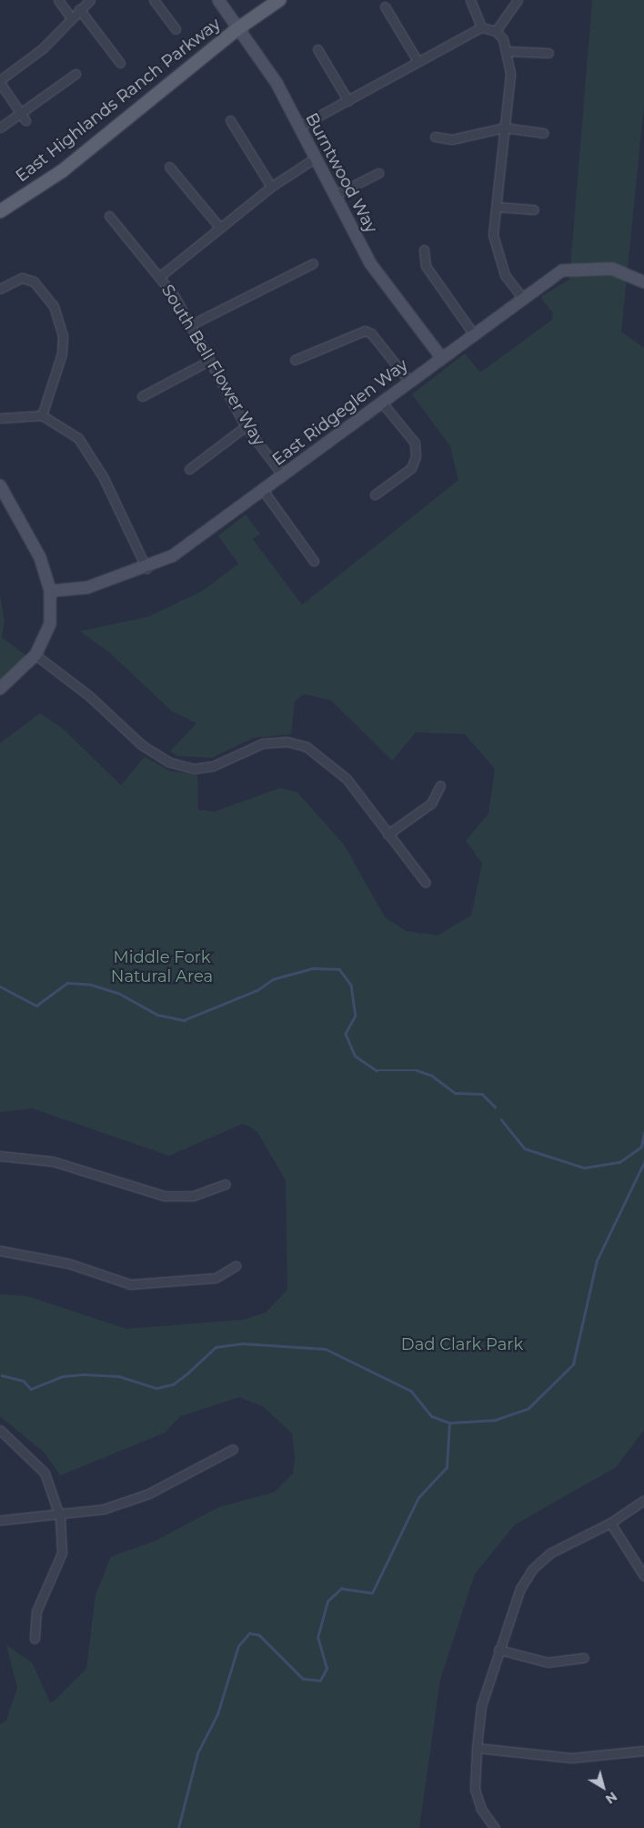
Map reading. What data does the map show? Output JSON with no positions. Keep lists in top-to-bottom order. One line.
{"streets":{"main road":["East Highlands Ranch Parkway"],"street":["Burntwood Way","South Bell Flower Way","East Ridgeglen Way"]},"crossings":[["East Highlands Ranch Parkway","Burntwood Way"],["Burntwood Way","East Ridgeglen Way"],["South Bell Flower Way","East Ridgeglen Way"]],"parks":["Middle Fork Natural Area","Dad Clark Park"],"north":"bottom right"}
